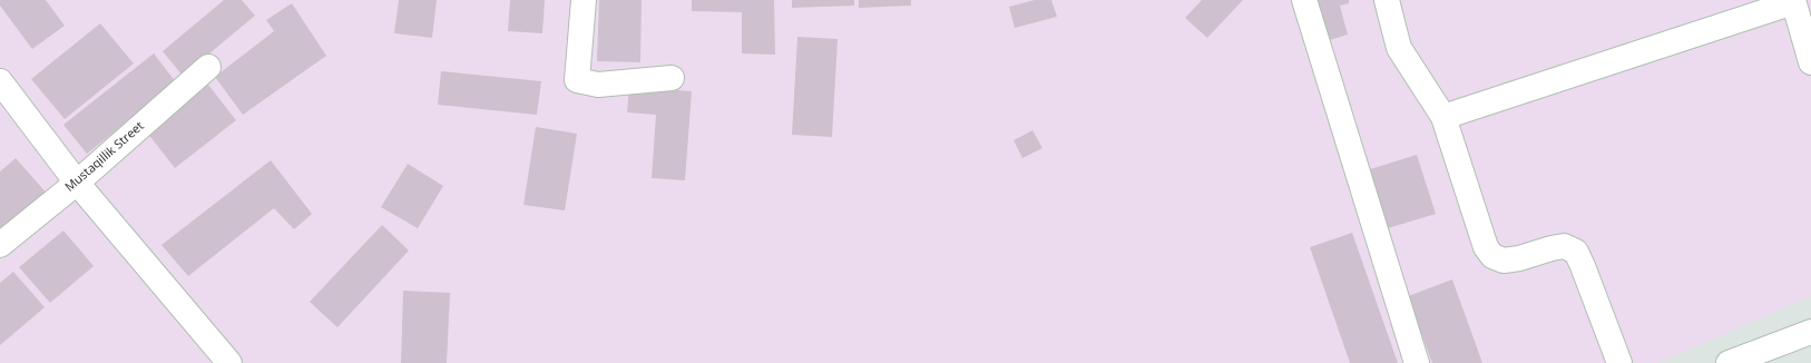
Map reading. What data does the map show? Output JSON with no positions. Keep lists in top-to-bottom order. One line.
{"streets":{"street":["Mustaqillik Street"]}}
